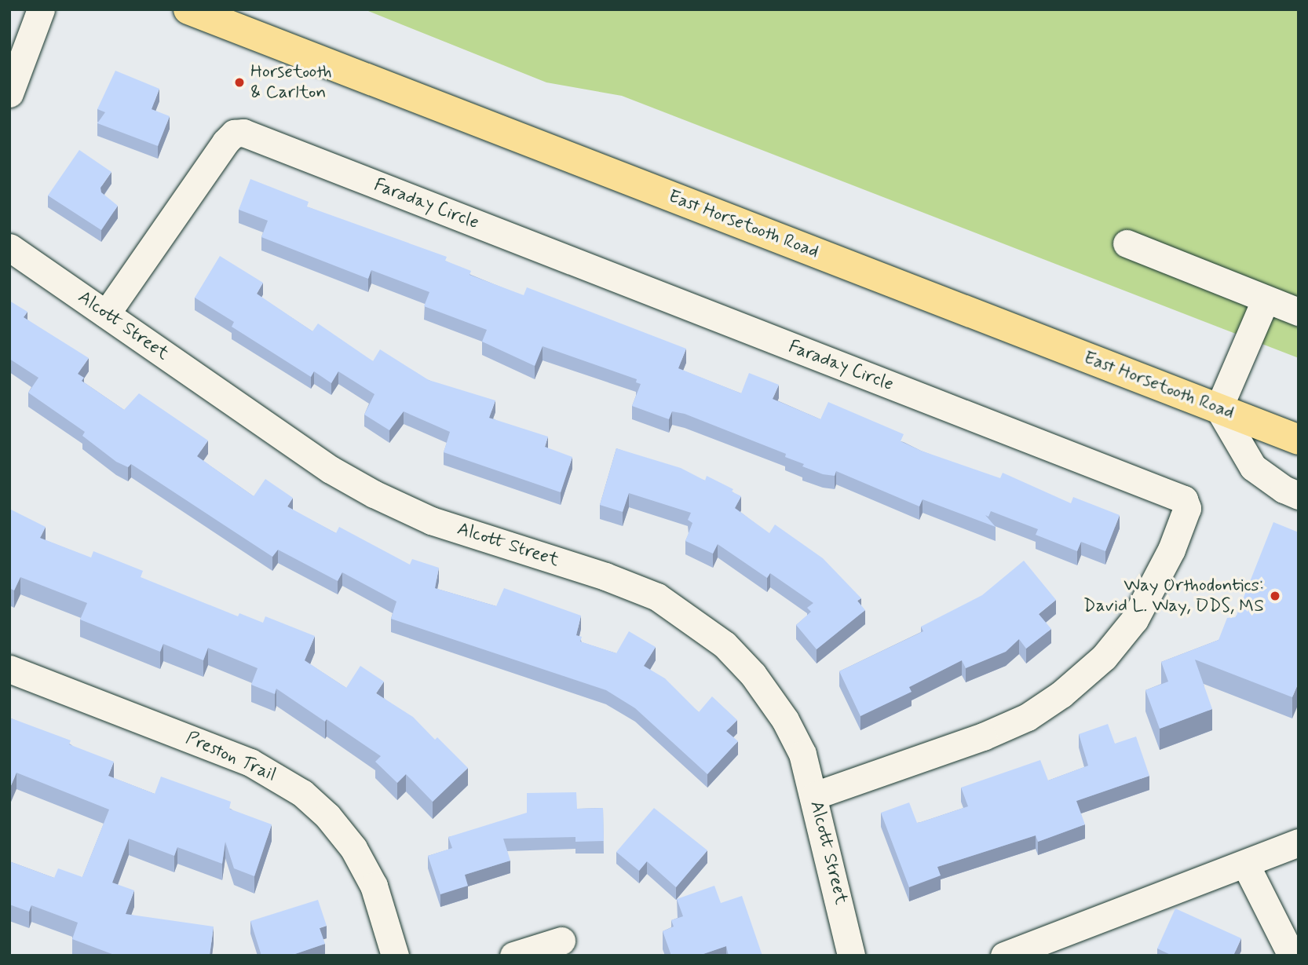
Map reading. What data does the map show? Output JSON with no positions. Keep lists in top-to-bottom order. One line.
{"streets":{"main road":["East Horsetooth Road"],"street":["Faraday Circle","Alcott Street","Preston Trail"]},"crossings":[["Faraday Circle","Alcott Street"]],"places":["Horsetooth & Carlton","Way Orthodontics: David L. Way, DDS, MS"]}
